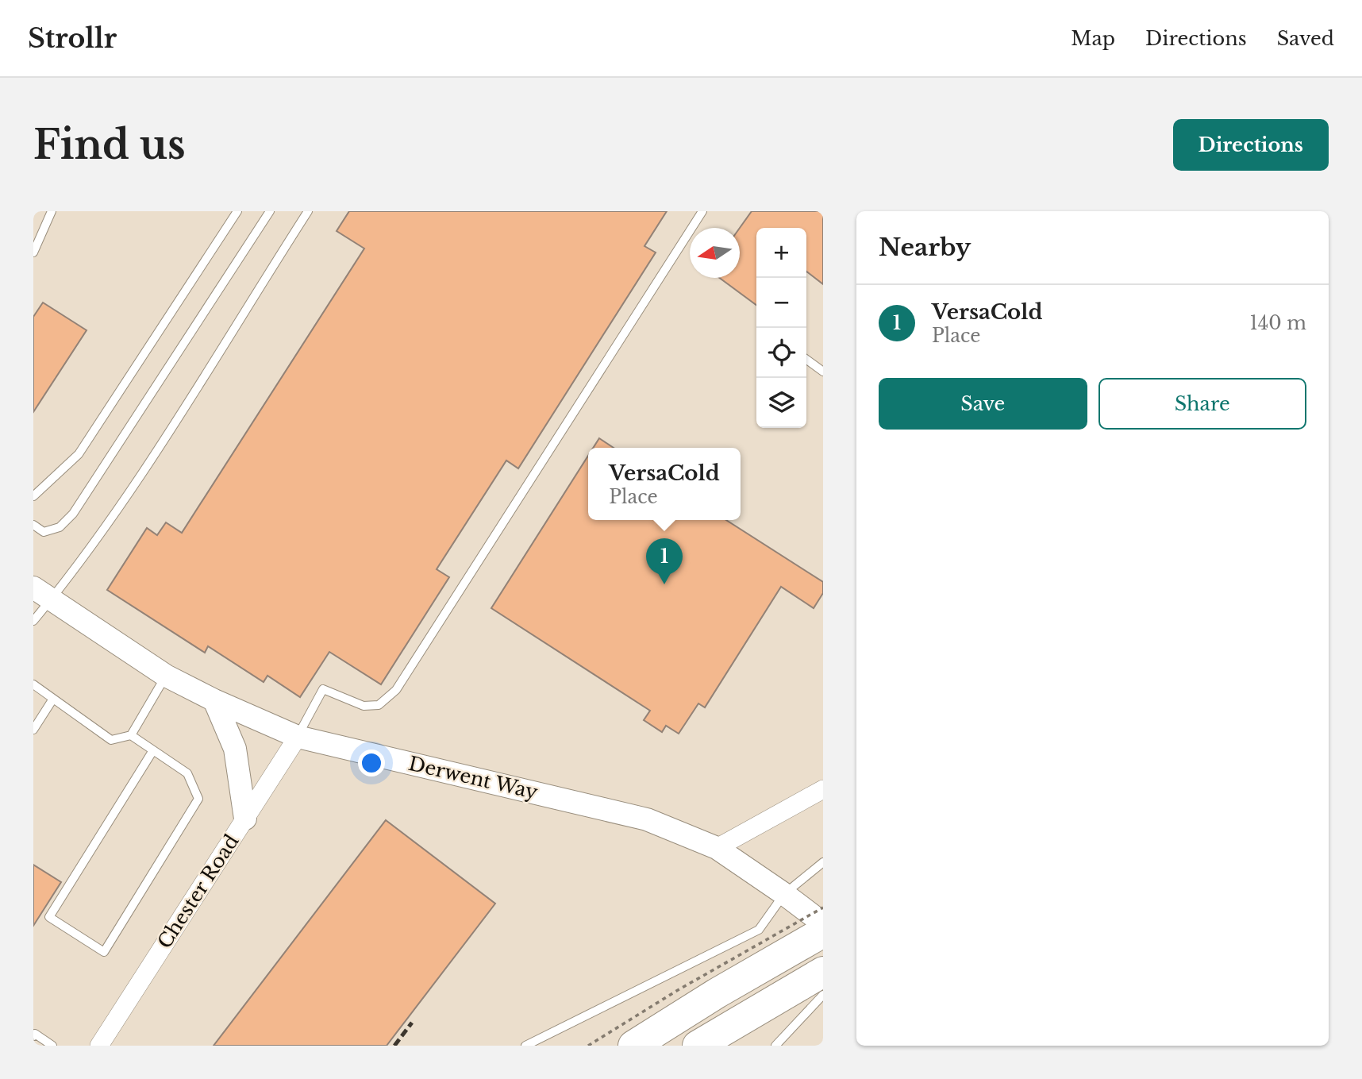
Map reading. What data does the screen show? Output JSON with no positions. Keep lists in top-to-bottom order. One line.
{"streets":{"street":["Derwent Way","Chester Road"]},"crossings":[["Derwent Way","Chester Road"]],"north":"left","page":{"header":"Strollr","nav":["Map","Directions","Saved"],"buttons":["Directions",["Save","Share"]],"title":"Find us","heading":"Nearby","map_buttons":["+","−"],"list":[{"mark":"1","name":"VersaCold","note":"Place","value":"140 m"}],"popup":["VersaCold","Place"],"pins":"1"}}
